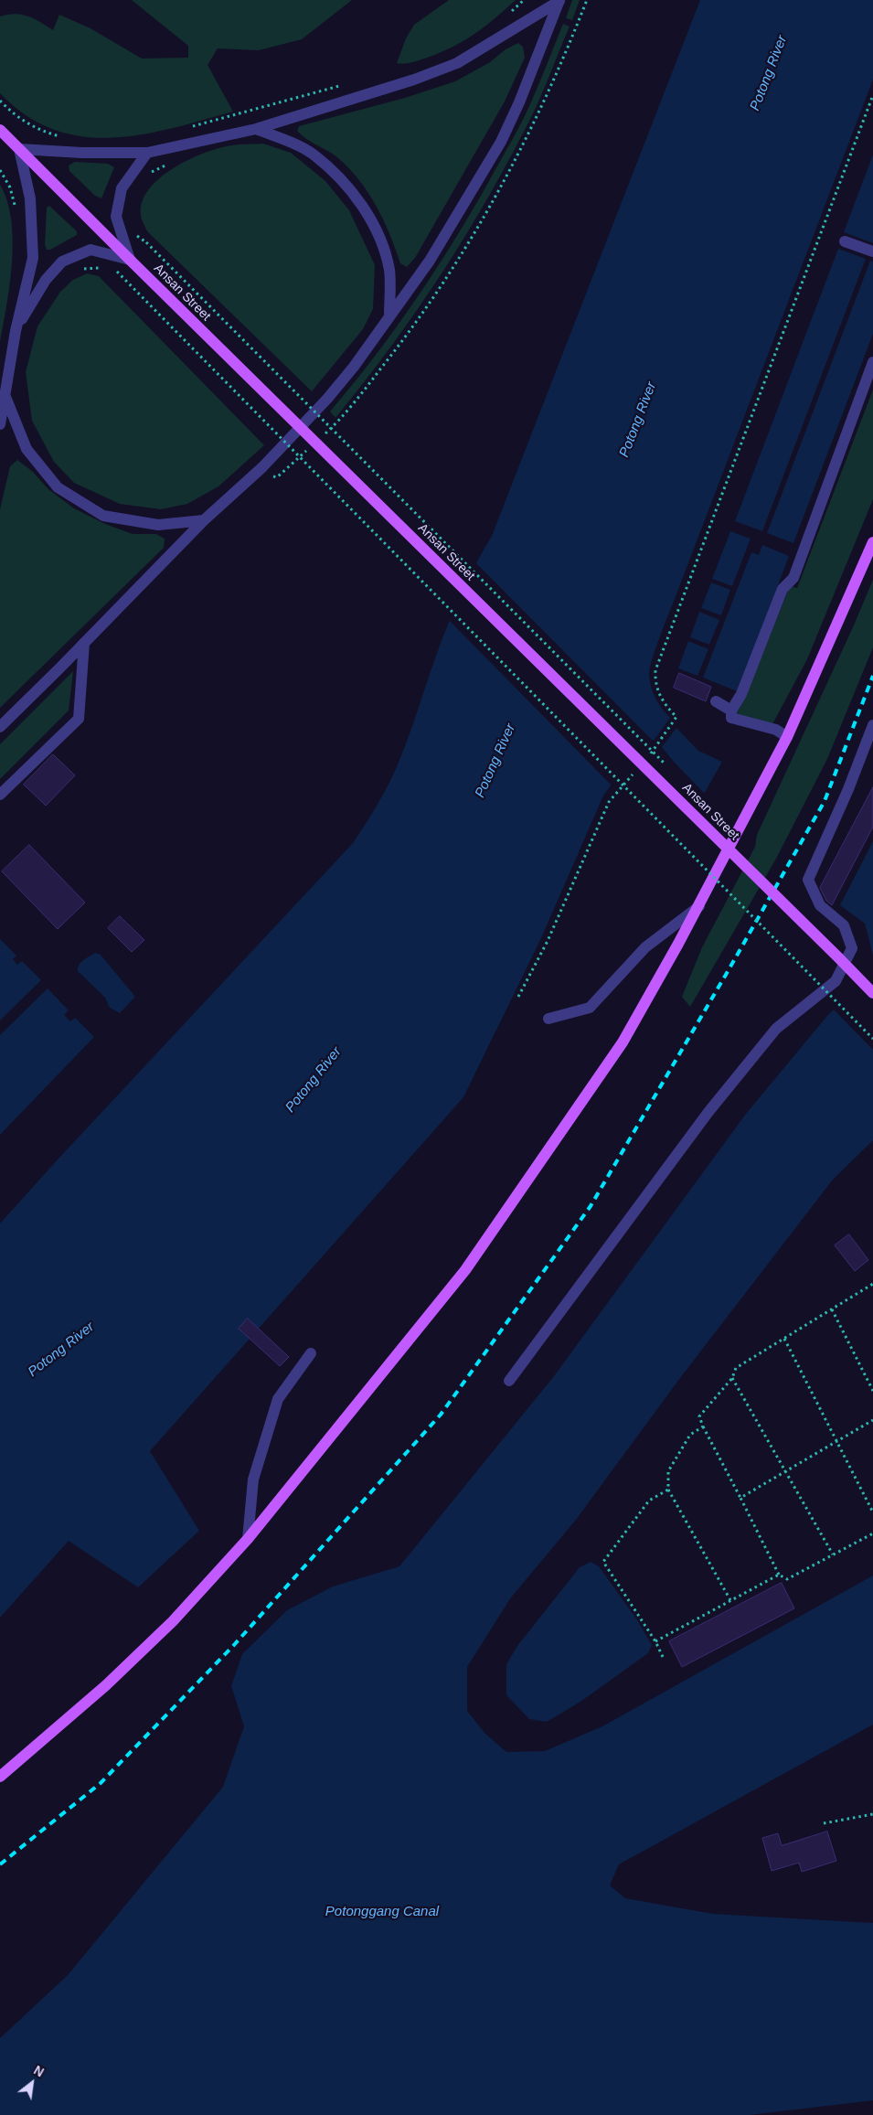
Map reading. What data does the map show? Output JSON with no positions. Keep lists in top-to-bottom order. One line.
{"streets":{"main road":["Ansan Street"]},"water":["Potong River","Potonggang Canal"],"north":"top right"}
